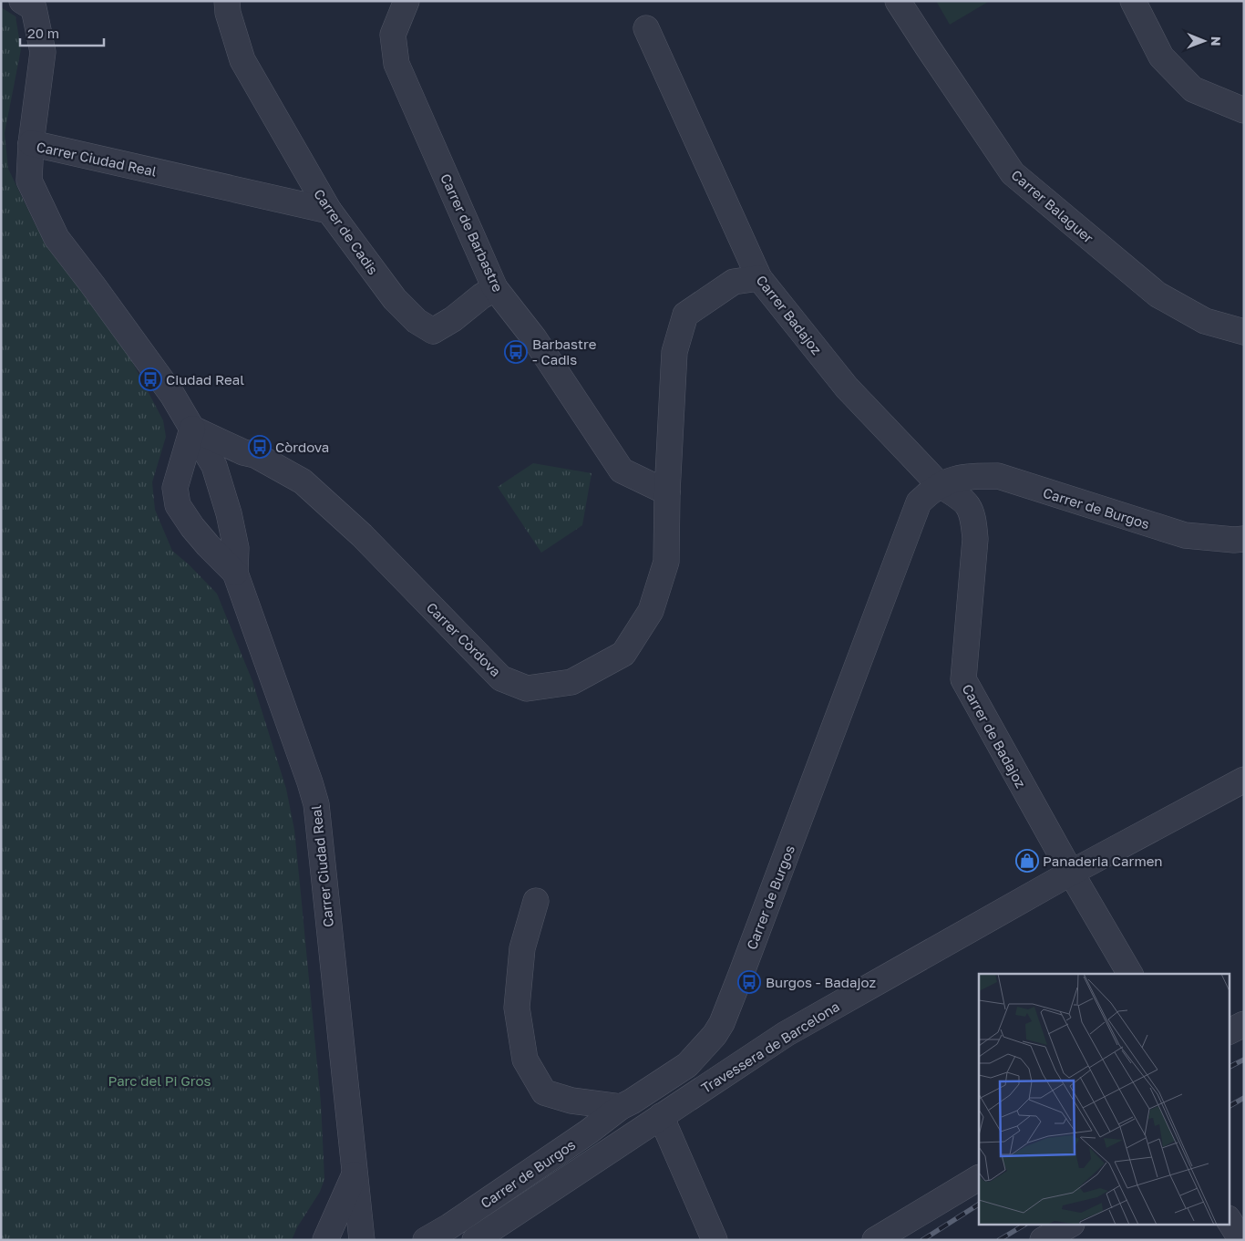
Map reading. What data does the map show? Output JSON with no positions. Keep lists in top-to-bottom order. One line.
{"streets":{"street":["Carrer Ciudad Real","Carrer Balaguer","Carrer de Cadis","Carrer de Barbastre","Carrer Badajoz","Carrer de Burgos","Carrer Còrdova","Carrer de Badajoz","Travessera de Barcelona"]},"crossings":[["Carrer Ciudad Real","Carrer de Cadis"],["Carrer Ciudad Real","Carrer Còrdova"],["Carrer de Cadis","Carrer de Barbastre"],["Carrer de Barbastre","Carrer Còrdova"],["Carrer Badajoz","Carrer de Burgos"],["Carrer Badajoz","Carrer Còrdova"],["Carrer Badajoz","Carrer de Badajoz"],["Carrer de Burgos","Carrer de Badajoz"],["Carrer de Badajoz","Travessera de Barcelona"]],"parks":["Parc del Pi Gros"],"places":{"bus stop":["Barbastre - Cadis","Ciudad Real","Còrdova","Burgos - Badajoz"],"shop":["Panaderia Carmen"]},"scale_bar":"20 m","north":"right"}
